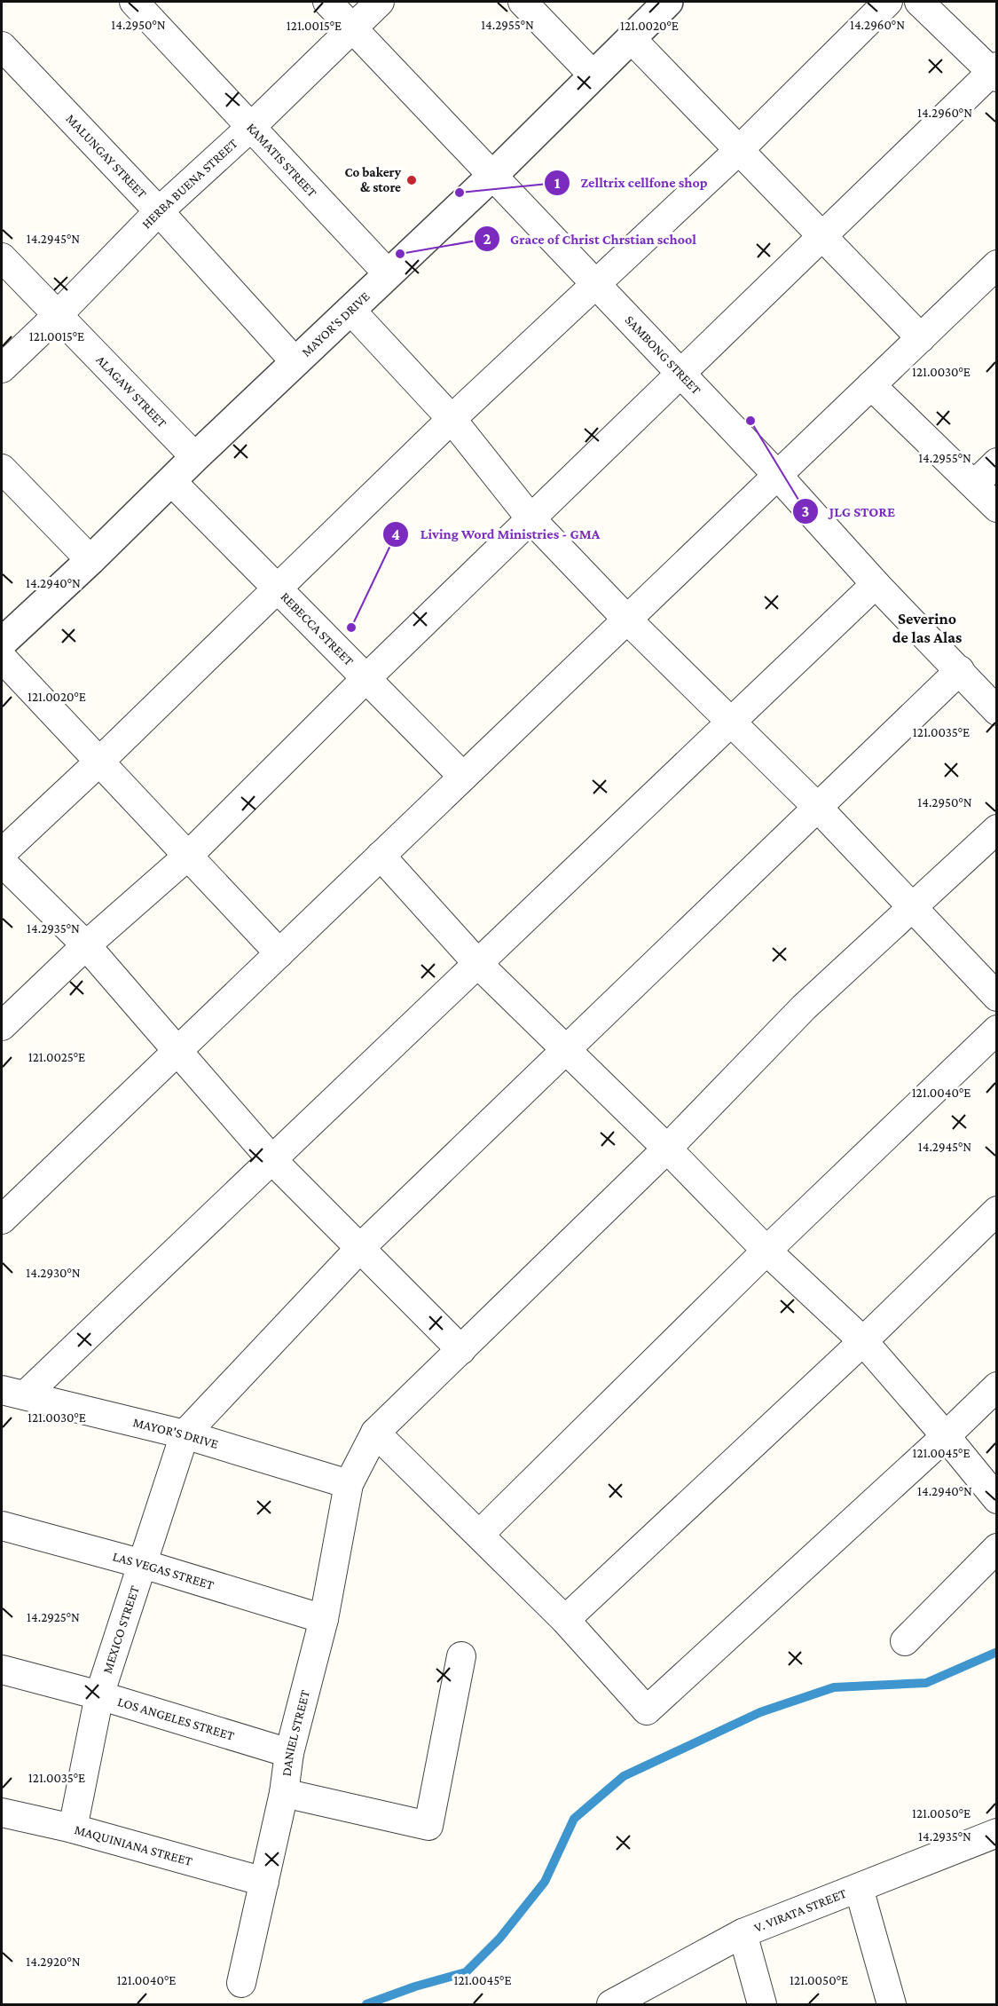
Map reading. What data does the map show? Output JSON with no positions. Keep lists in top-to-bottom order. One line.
{"streets":{"street":["MALUNGAY STREET","KAMATIS STREET","HERBA BUENA STREET","MAYOR'S DRIVE","SAMBONG STREET","ALAGAW STREET","REBECCA STREET","LAS VEGAS STREET","MEXICO STREET","LOS ANGELES STREET","DANIEL STREET","MAQUINIANA STREET","V. VIRATA STREET"]},"crossings":[["MALUNGAY STREET","HERBA BUENA STREET"],["MALUNGAY STREET","MAYOR'S DRIVE"],["KAMATIS STREET","HERBA BUENA STREET"],["KAMATIS STREET","MAYOR'S DRIVE"],["HERBA BUENA STREET","SAMBONG STREET"],["HERBA BUENA STREET","ALAGAW STREET"],["MAYOR'S DRIVE","SAMBONG STREET"],["MAYOR'S DRIVE","ALAGAW STREET"],["MAYOR'S DRIVE","REBECCA STREET"],["MAYOR'S DRIVE","MEXICO STREET"],["MAYOR'S DRIVE","DANIEL STREET"],["LAS VEGAS STREET","MEXICO STREET"],["LAS VEGAS STREET","DANIEL STREET"],["MEXICO STREET","LOS ANGELES STREET"],["MEXICO STREET","MAQUINIANA STREET"],["LOS ANGELES STREET","DANIEL STREET"],["DANIEL STREET","MAQUINIANA STREET"]],"districts":["Severino de las Alas"],"places":["Co bakery & store","Zelltrix cellfone shop","Grace of Christ Chrstian school","JLG STORE","Living Word Ministries - GMA"],"coordinates":["14.2950°N","14.2955°N","14.2960°N","121.0020°E","121.0015°E","14.2945°N","121.0030°E","14.2940°N","121.0035°E","14.2935°N","121.0025°E","121.0040°E","14.2930°N","121.0045°E","14.2925°N","121.0050°E","14.2920°N"]}
